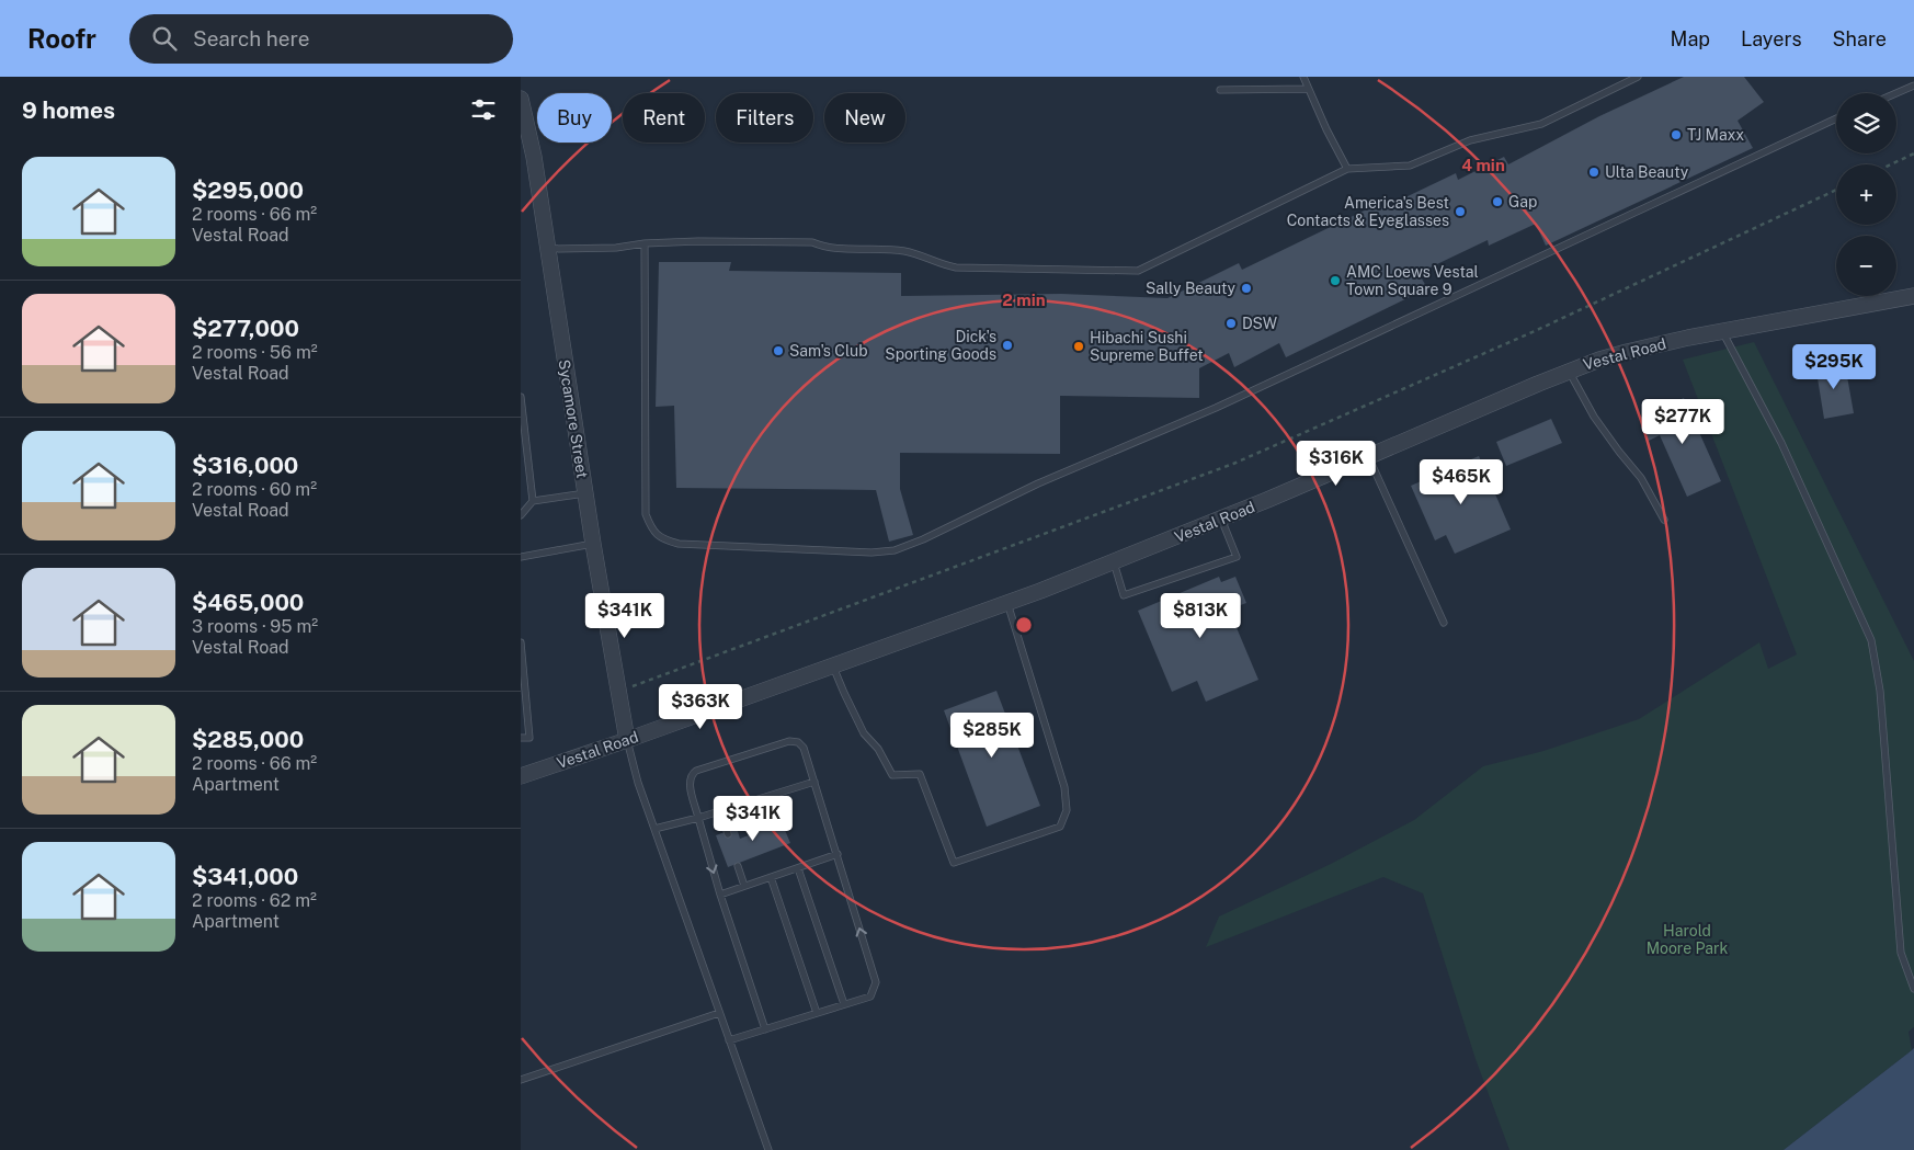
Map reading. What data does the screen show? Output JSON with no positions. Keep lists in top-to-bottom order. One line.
{"streets":{"street":["Vestal Road","Sycamore Street"]},"crossings":[["Vestal Road","Sycamore Street"]],"parks":["Harold Moore Park"],"places":["TJ Maxx","Ulta Beauty","Gap","America's Best Contacts & Eyeglasses","AMC Loews Vestal Town Square 9","Sally Beauty","DSW","Dick's Sporting Goods","Hibachi Sushi Supreme Buffet","Sam's Club"],"page":{"header":"Roofr","search":"Search here","nav":["Map","Layers","Share"],"heading":"9 homes","map_buttons":["+","−"],"chip":["Buy","Rent","Filters","New"],"list":[{"name":"$295,000","note":"2 rooms · 66 m² · Vestal Road"},{"name":"$277,000","note":"2 rooms · 56 m² · Vestal Road"},{"name":"$316,000","note":"2 rooms · 60 m² · Vestal Road"},{"name":"$465,000","note":"3 rooms · 95 m² · Vestal Road"},{"name":"$285,000","note":"2 rooms · 66 m² · Apartment"},{"name":"$341,000","note":"2 rooms · 62 m² · Apartment"}],"price":["$295K","$277K","$316K","$465K","$341K","$813K","$363K","$285K","$341K"]},"rings":["4 min","2 min"]}
